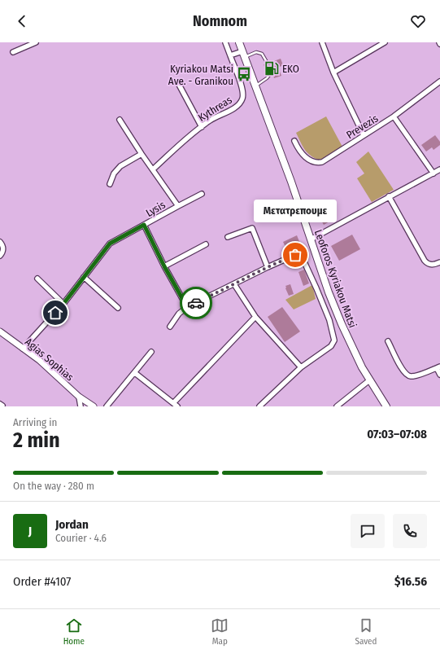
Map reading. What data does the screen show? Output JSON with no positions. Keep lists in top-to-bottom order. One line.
{"streets":{"main road":["Leoforos Kyriakou Matsi"],"street":["Kythreas","Prevezis","Lysis","Agias Sophias"]},"crossings":[["Lysis","Agias Sophias"]],"places":{"fuel station":["EKO"],"bus stop":["Kyriakou Matsi Ave. - Granikou"],"other":["Μετατρεπουμε"]},"page":{"header":"Nomnom","bubble":"Μετατρεπουμε","heading":["2 min","Arriving in","07:03–07:08"],"panel":["Jordan","Courier · 4.6","Order #4107","$16.56"],"bar":"On the way · 280 m","round":"J","tabs":["Home","Map","Saved"]}}
